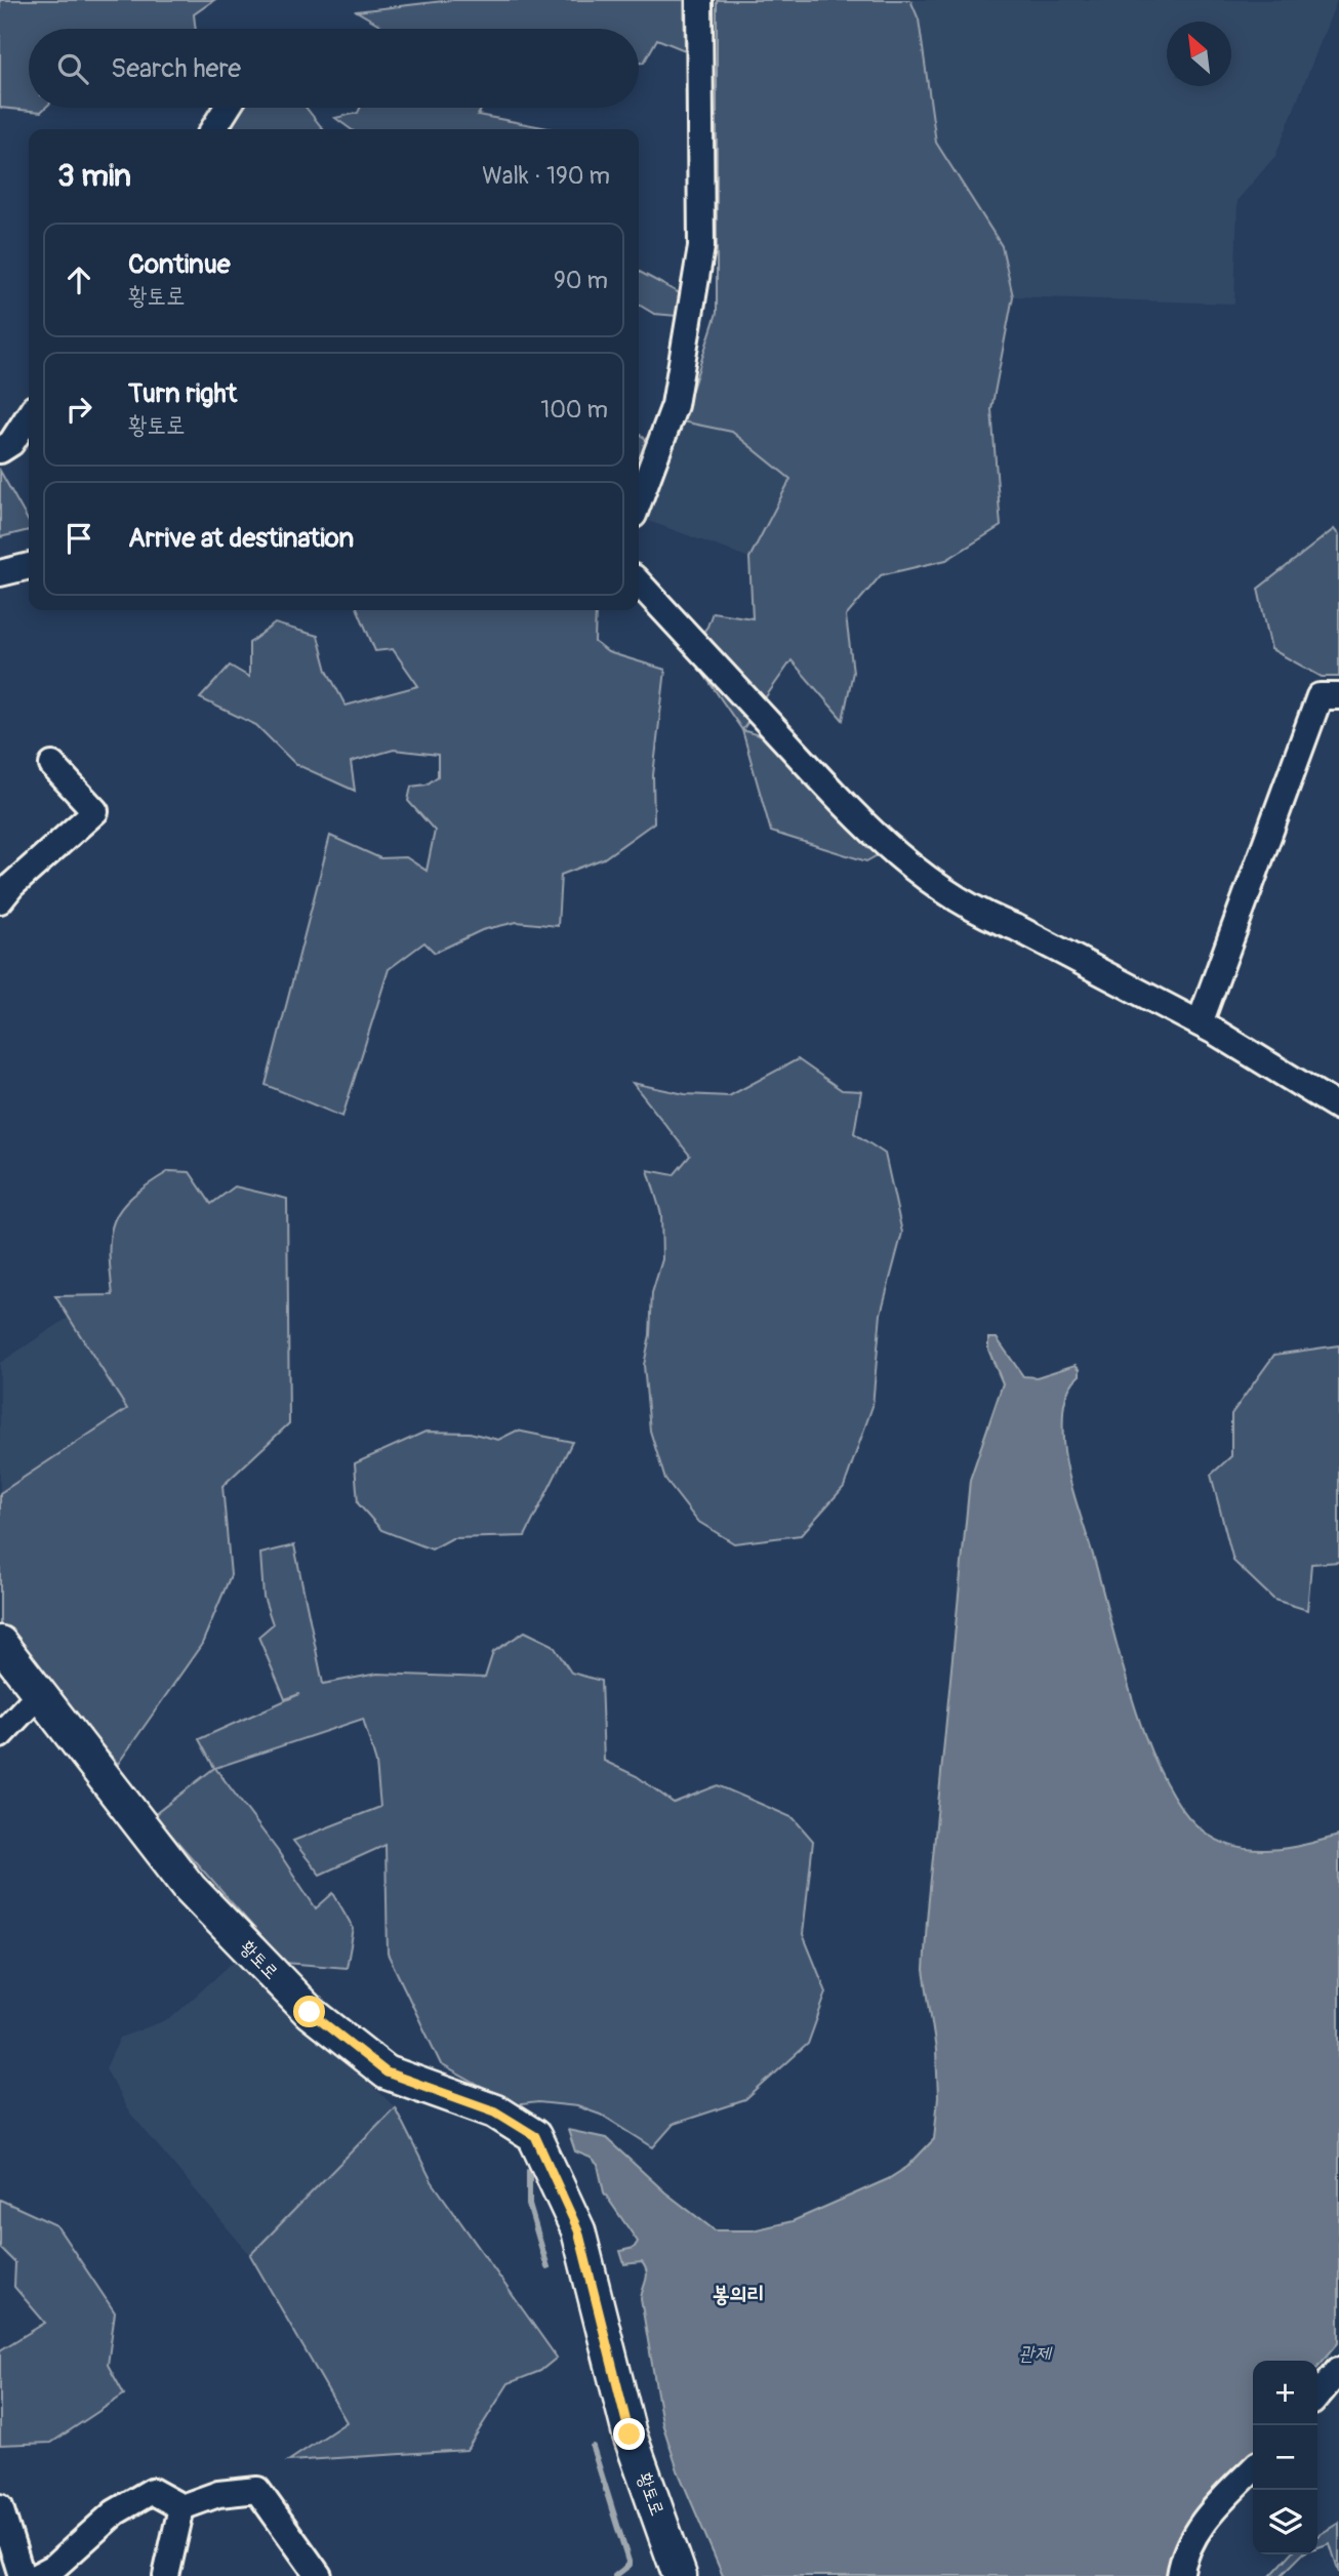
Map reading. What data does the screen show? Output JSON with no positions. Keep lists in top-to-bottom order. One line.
{"streets":{"main road":["황토로"]},"districts":["봉의리"],"water":["관제"],"north":"top left","page":{"search":"Search here","heading":["3 min","Walk · 190 m"],"list":[["Continue","황토로","90 m"],["Turn right","황토로","100 m"],"Arrive at destination"],"map_buttons":["+","−"]}}
